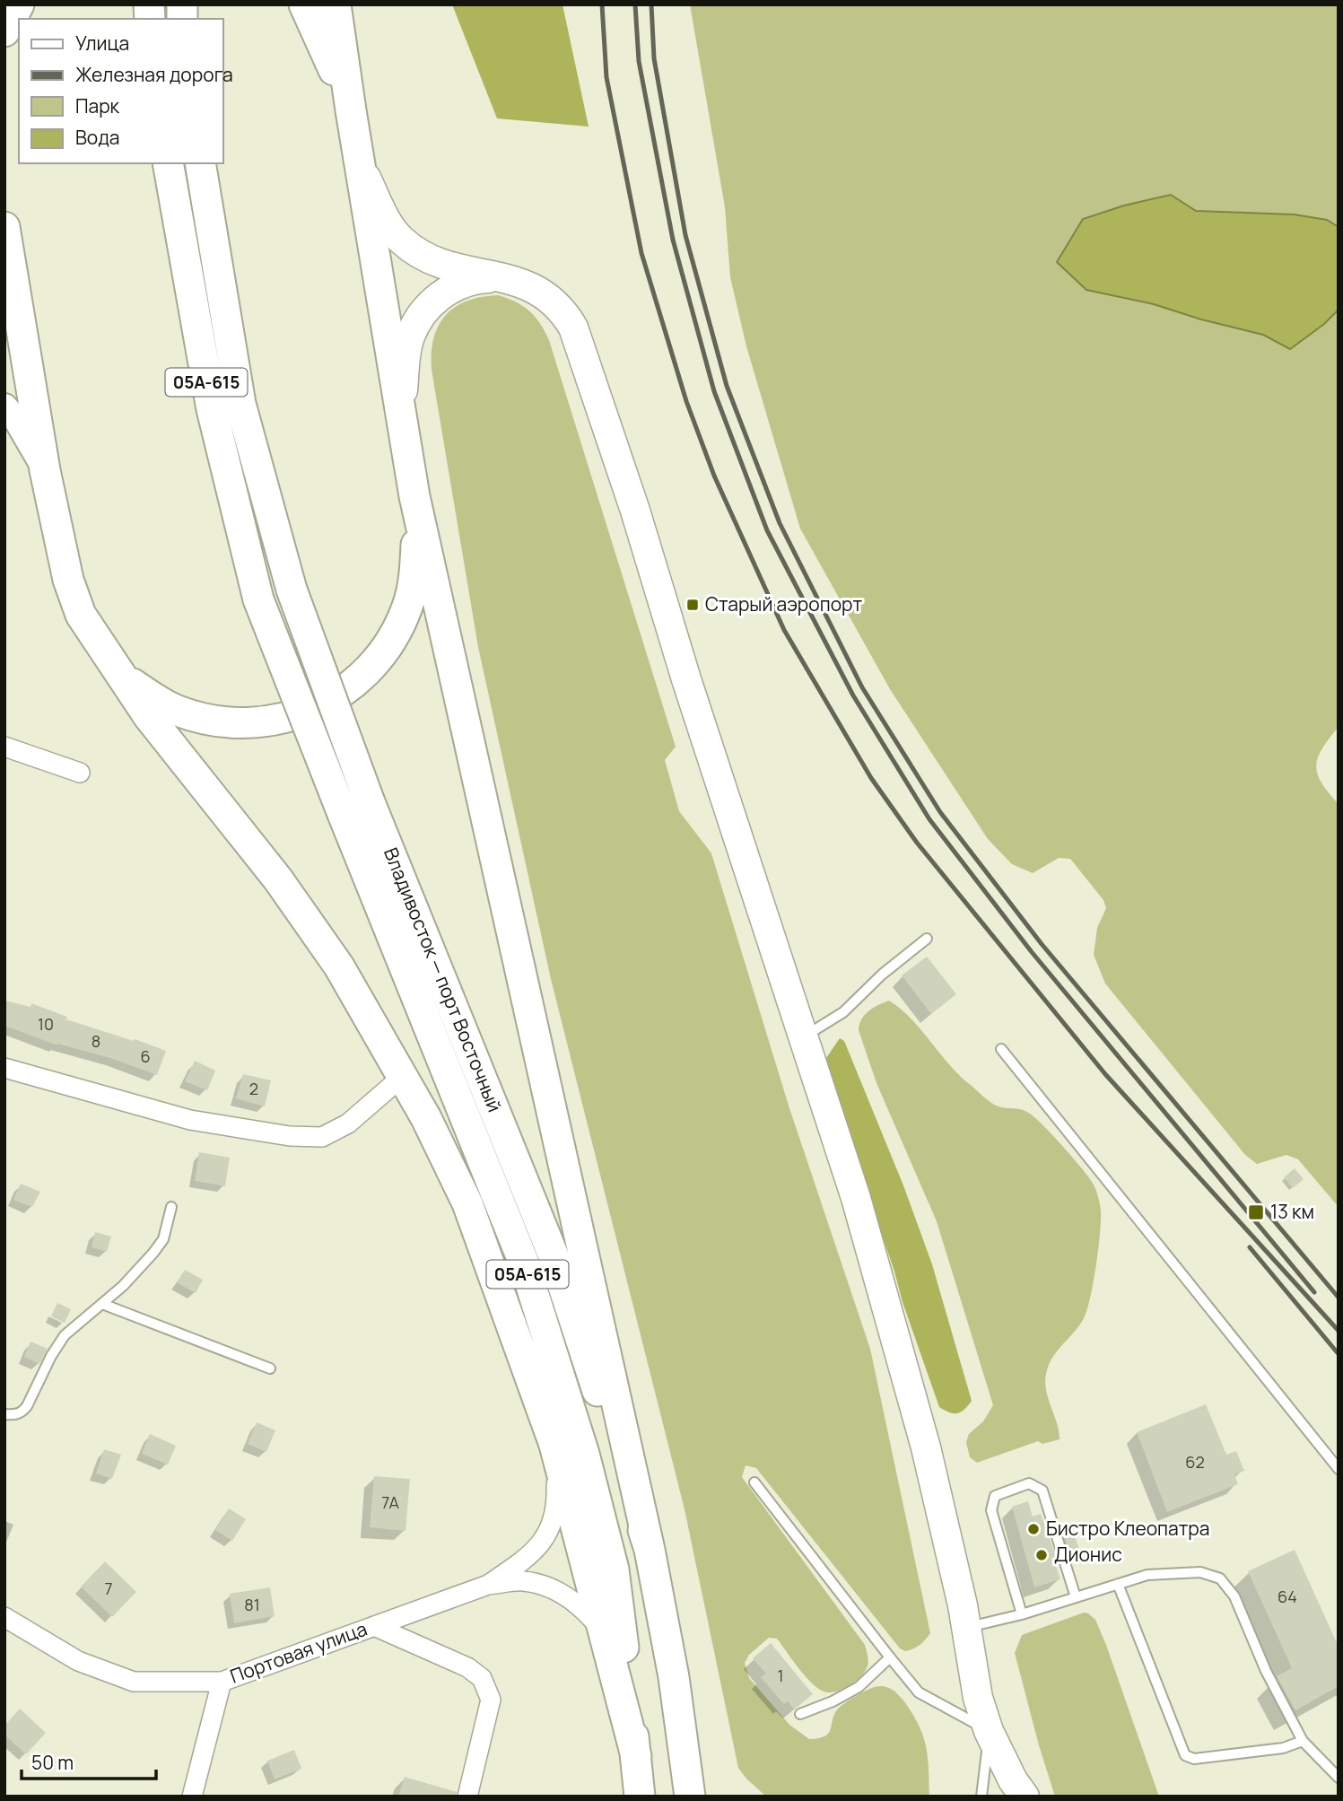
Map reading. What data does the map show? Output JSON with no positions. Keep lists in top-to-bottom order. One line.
{"streets":{"highway":["05А-615","Владивосток — порт Восточный"],"street":["Портовая улица"]},"places":{"transit":["Старый аэропорт","13 км"],"other":["Бистро Клеопатра","Дионис"]},"house_numbers":["10","8","6","2","62","7А","7","64","81","1"],"legend":["Улица","Железная дорога","Парк","Вода"],"scale_bar":"50 m"}
